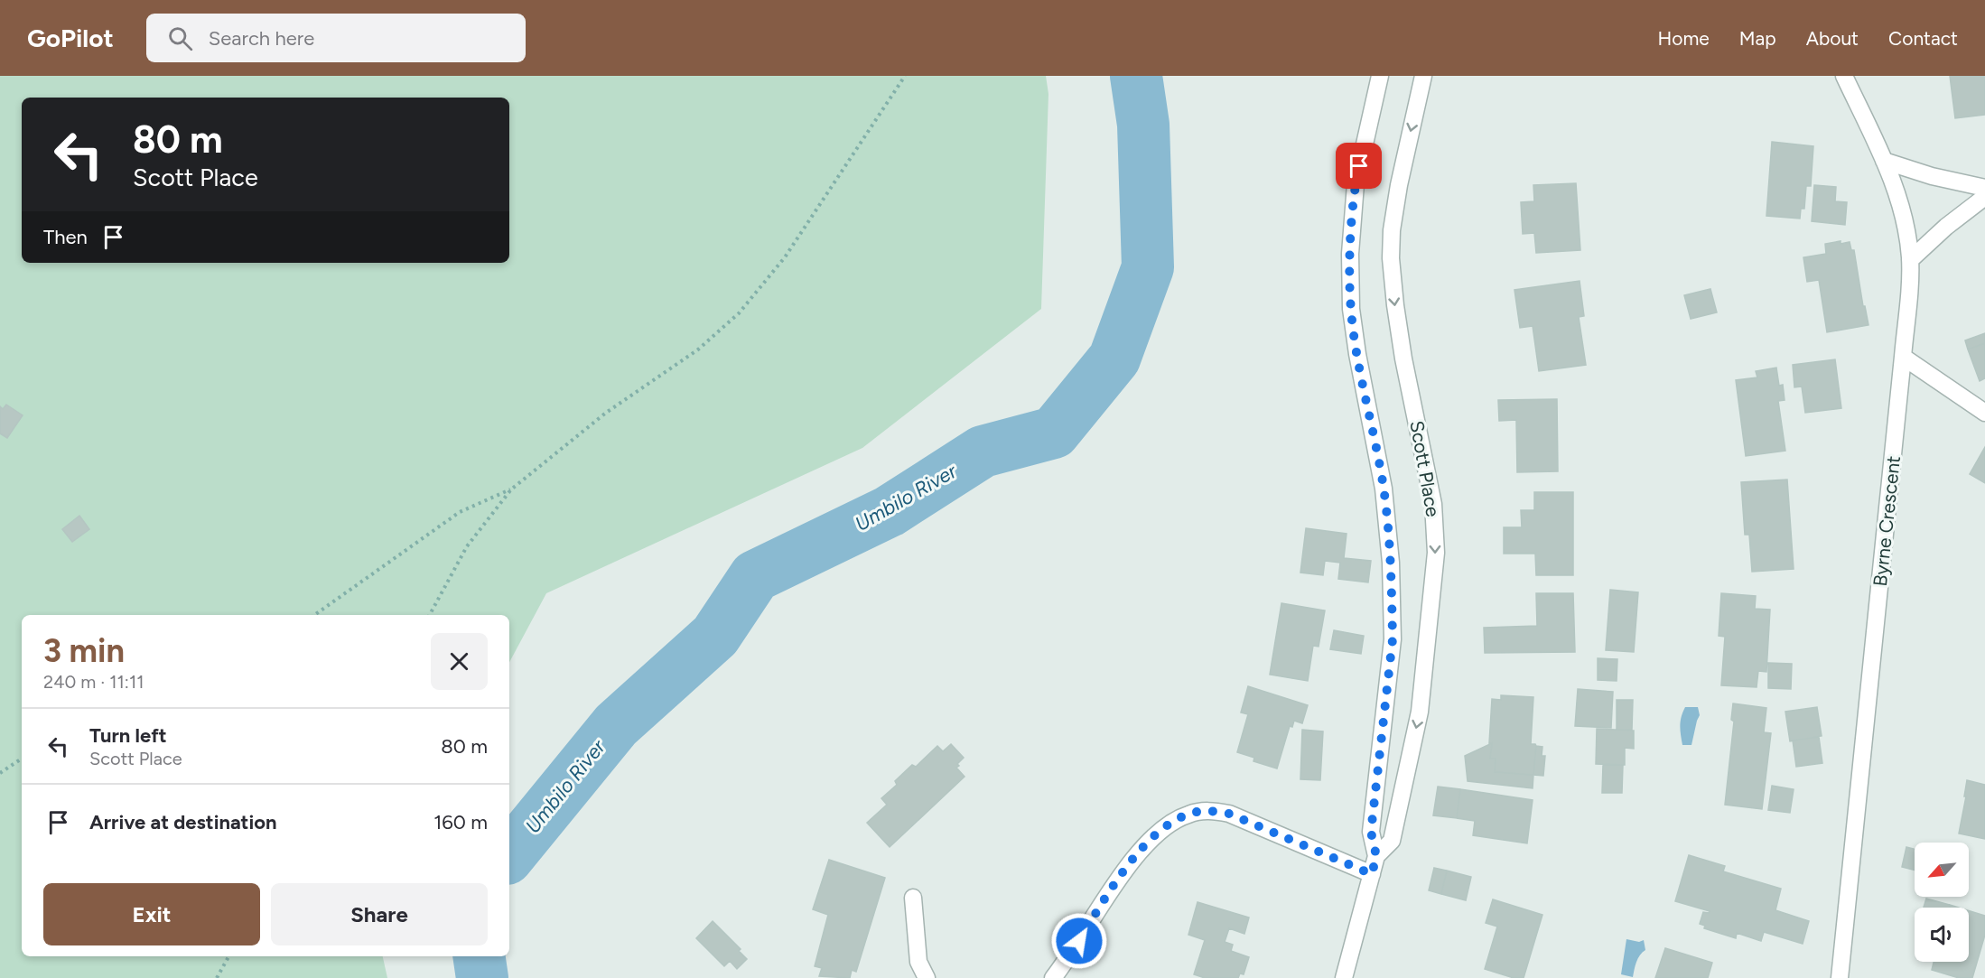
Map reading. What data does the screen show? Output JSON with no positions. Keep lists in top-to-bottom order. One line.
{"streets":{"street":["Scott Place","Byrne Crescent"]},"water":["Umbilo River"],"north":"bottom left","page":{"header":"GoPilot","search":"Search here","nav":["Home","Map","About","Contact"],"turn":["80 m","Scott Place"],"then":"Then","heading":["3 min","240 m · 11:11"],"list":[{"name":"Turn left","note":"Scott Place","value":"80 m"},{"name":"Arrive at destination","value":"160 m"}],"buttons":["Exit","Share"]}}
